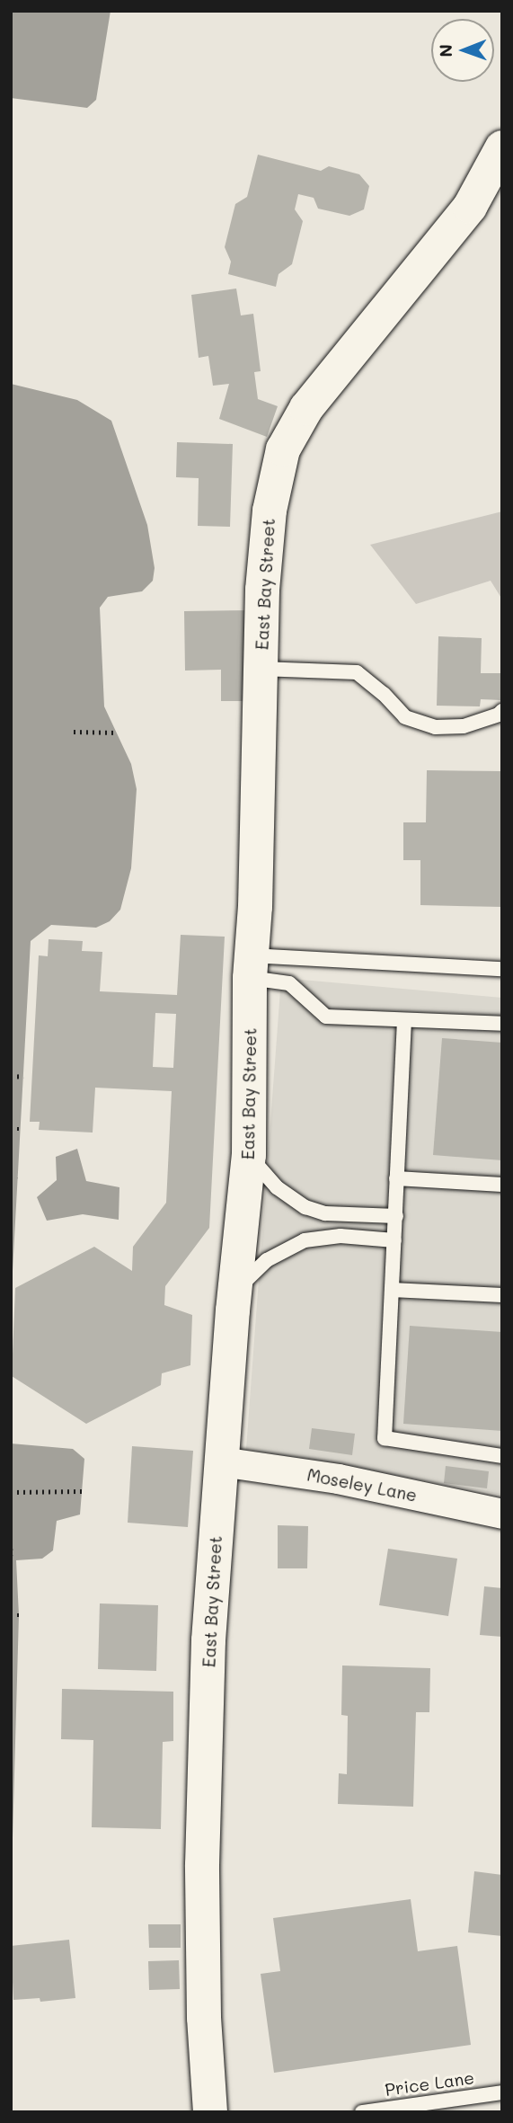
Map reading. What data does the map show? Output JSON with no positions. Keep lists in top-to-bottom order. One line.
{"streets":{"highway":["East Bay Street"],"street":["Moseley Lane"],"lane":["Price Lane"]},"crossings":[["East Bay Street","Moseley Lane"]],"north":"left"}
